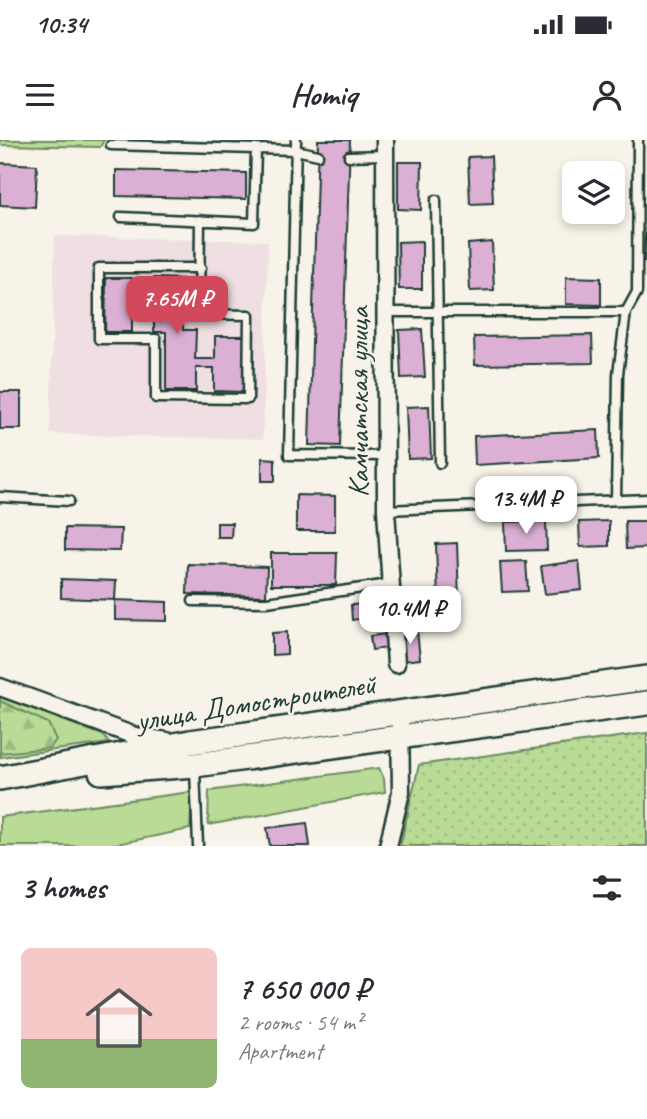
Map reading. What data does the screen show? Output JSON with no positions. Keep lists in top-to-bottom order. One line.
{"streets":{"main road":["улица Домостроителей"],"street":["Камчатская улица"]},"page":{"status":"10:34","header":"Homiq","price":["7.65M ₽","13.4M ₽","10.4M ₽"],"heading":"3 homes","list":[{"name":"7 650 000 ₽","note":"2 rooms · 54 m² · Apartment"}]}}
